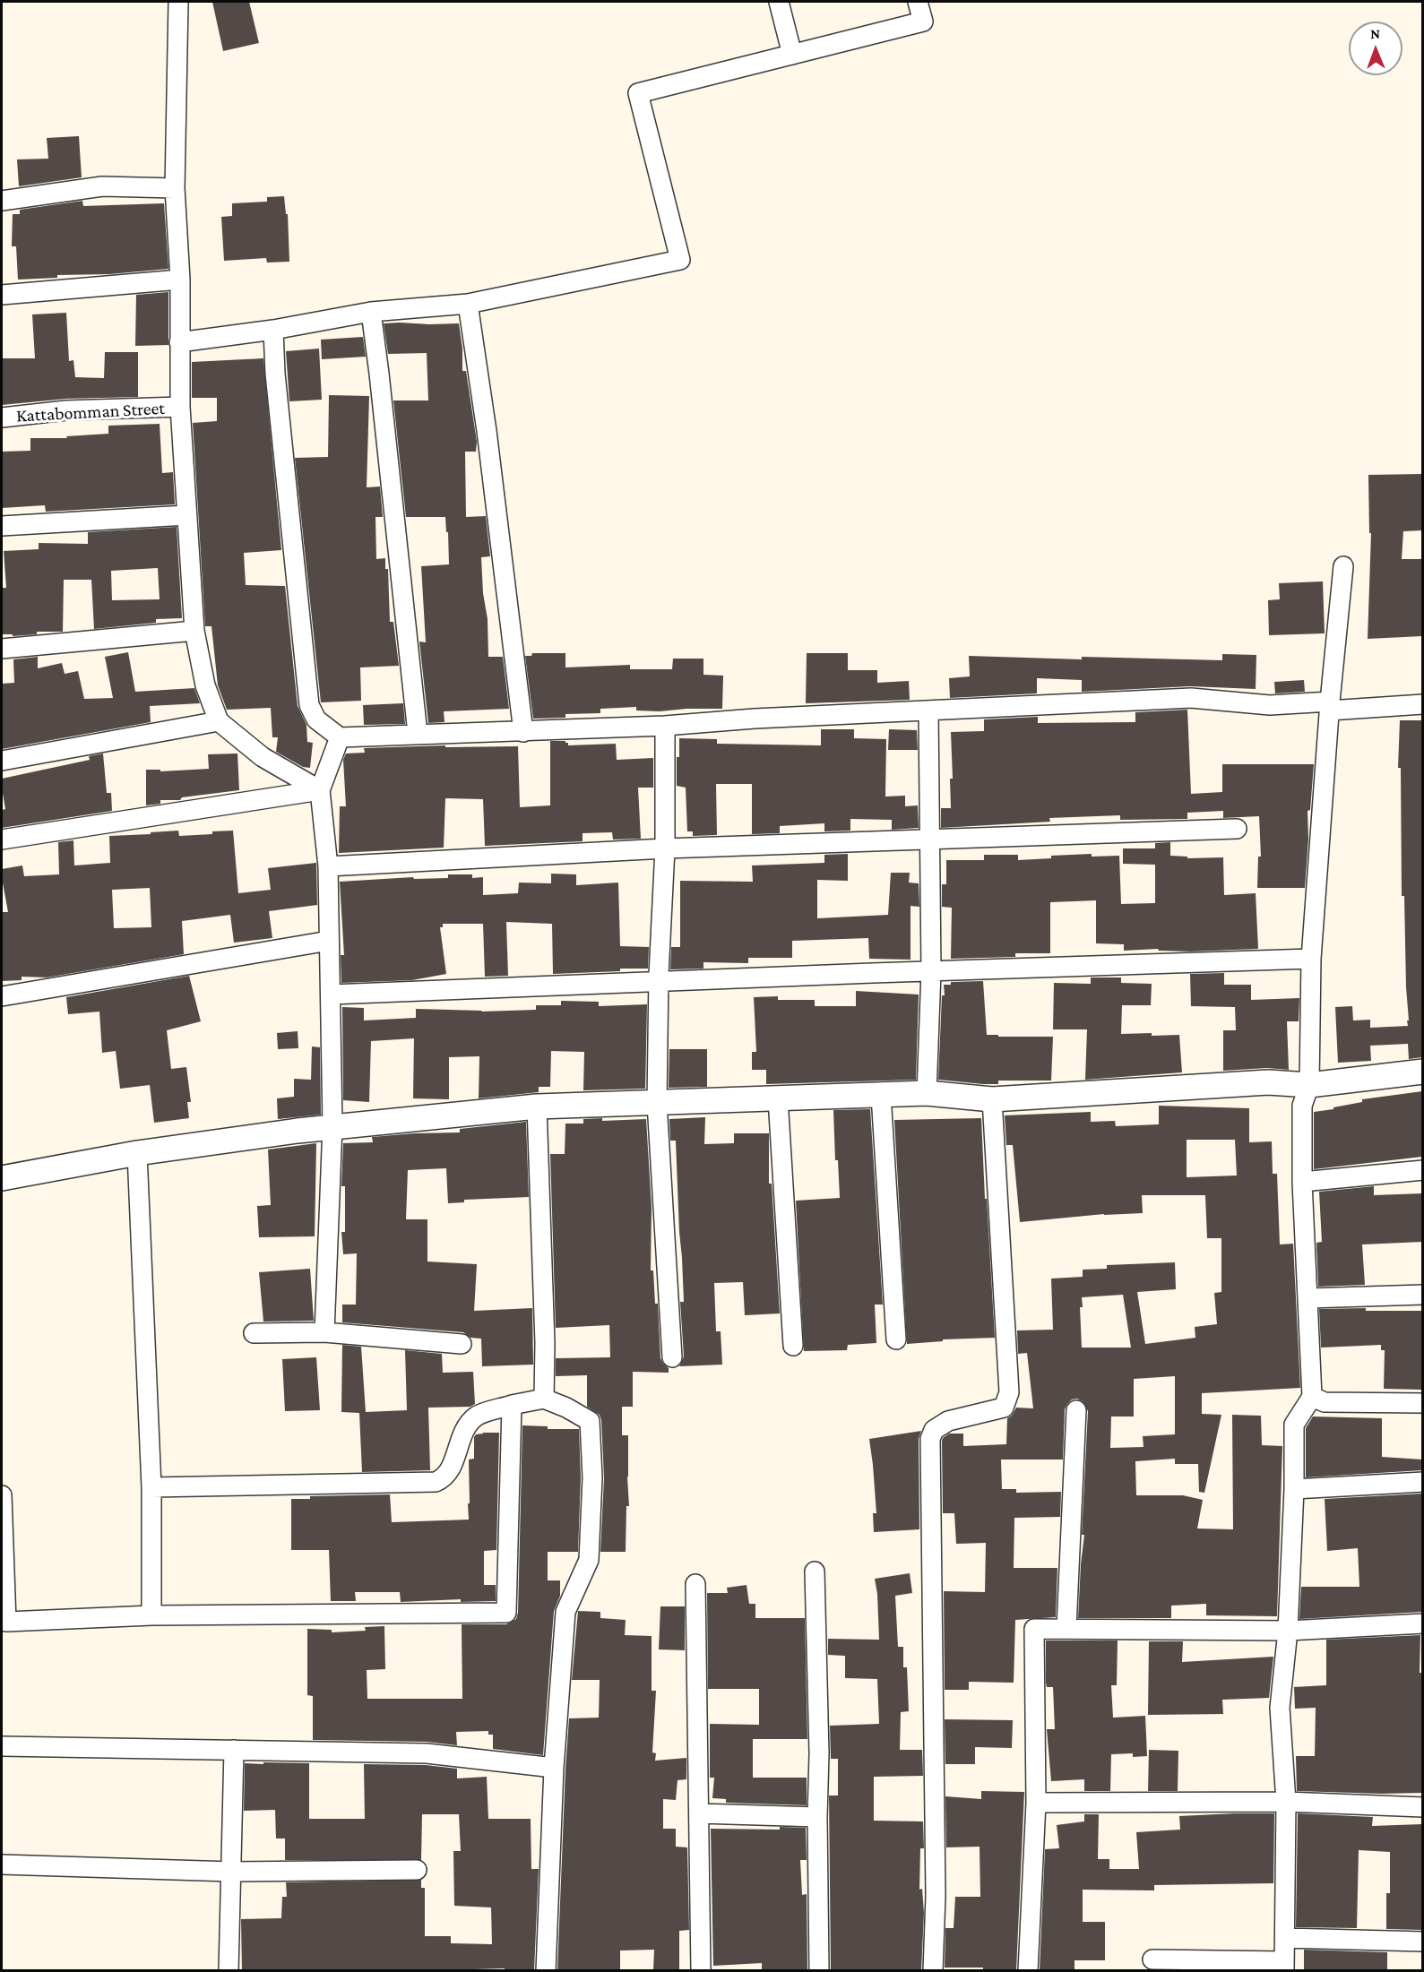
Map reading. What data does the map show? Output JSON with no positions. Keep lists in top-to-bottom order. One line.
{"streets":{"street":["Kattabomman Street"]},"north":"top"}
